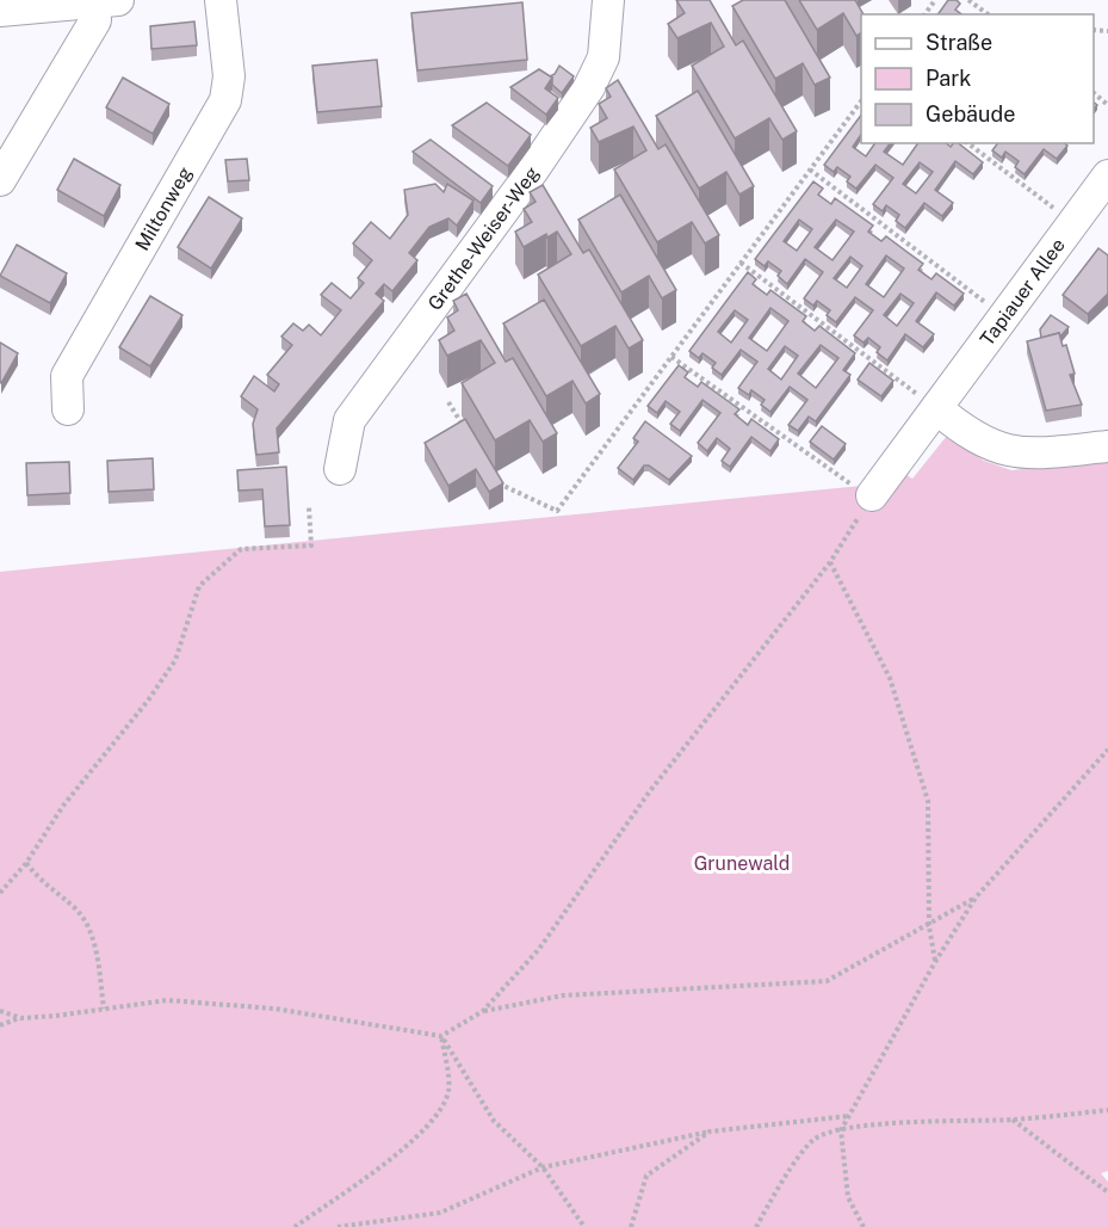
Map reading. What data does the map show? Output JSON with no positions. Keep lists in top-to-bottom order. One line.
{"streets":{"street":["Miltonweg","Grethe-Weiser-Weg","Tapiauer Allee"]},"parks":["Grunewald"],"legend":["Straße","Park","Gebäude"]}
